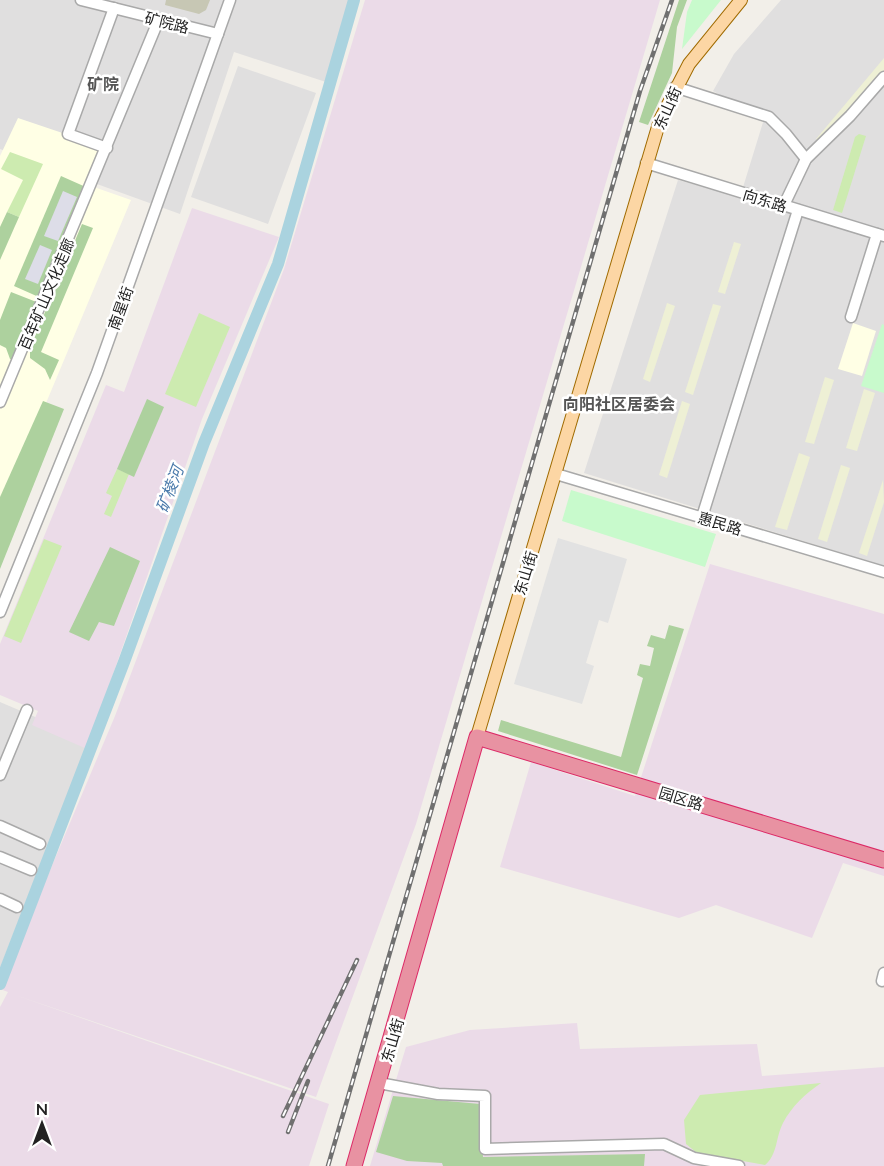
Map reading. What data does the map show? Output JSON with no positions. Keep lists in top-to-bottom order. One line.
{"streets":{"highway":["东山街","园区路"],"street":["矿院路","向东路","百年矿山文化走廊","南星街","惠民路"]},"crossings":[["矿院路","百年矿山文化走廊"],["矿院路","南星街"],["东山街","向东路"],["东山街","惠民路"],["东山街","园区路"]],"districts":["矿院","向阳社区居委会"],"water":["矿棱河"],"north":"top"}
